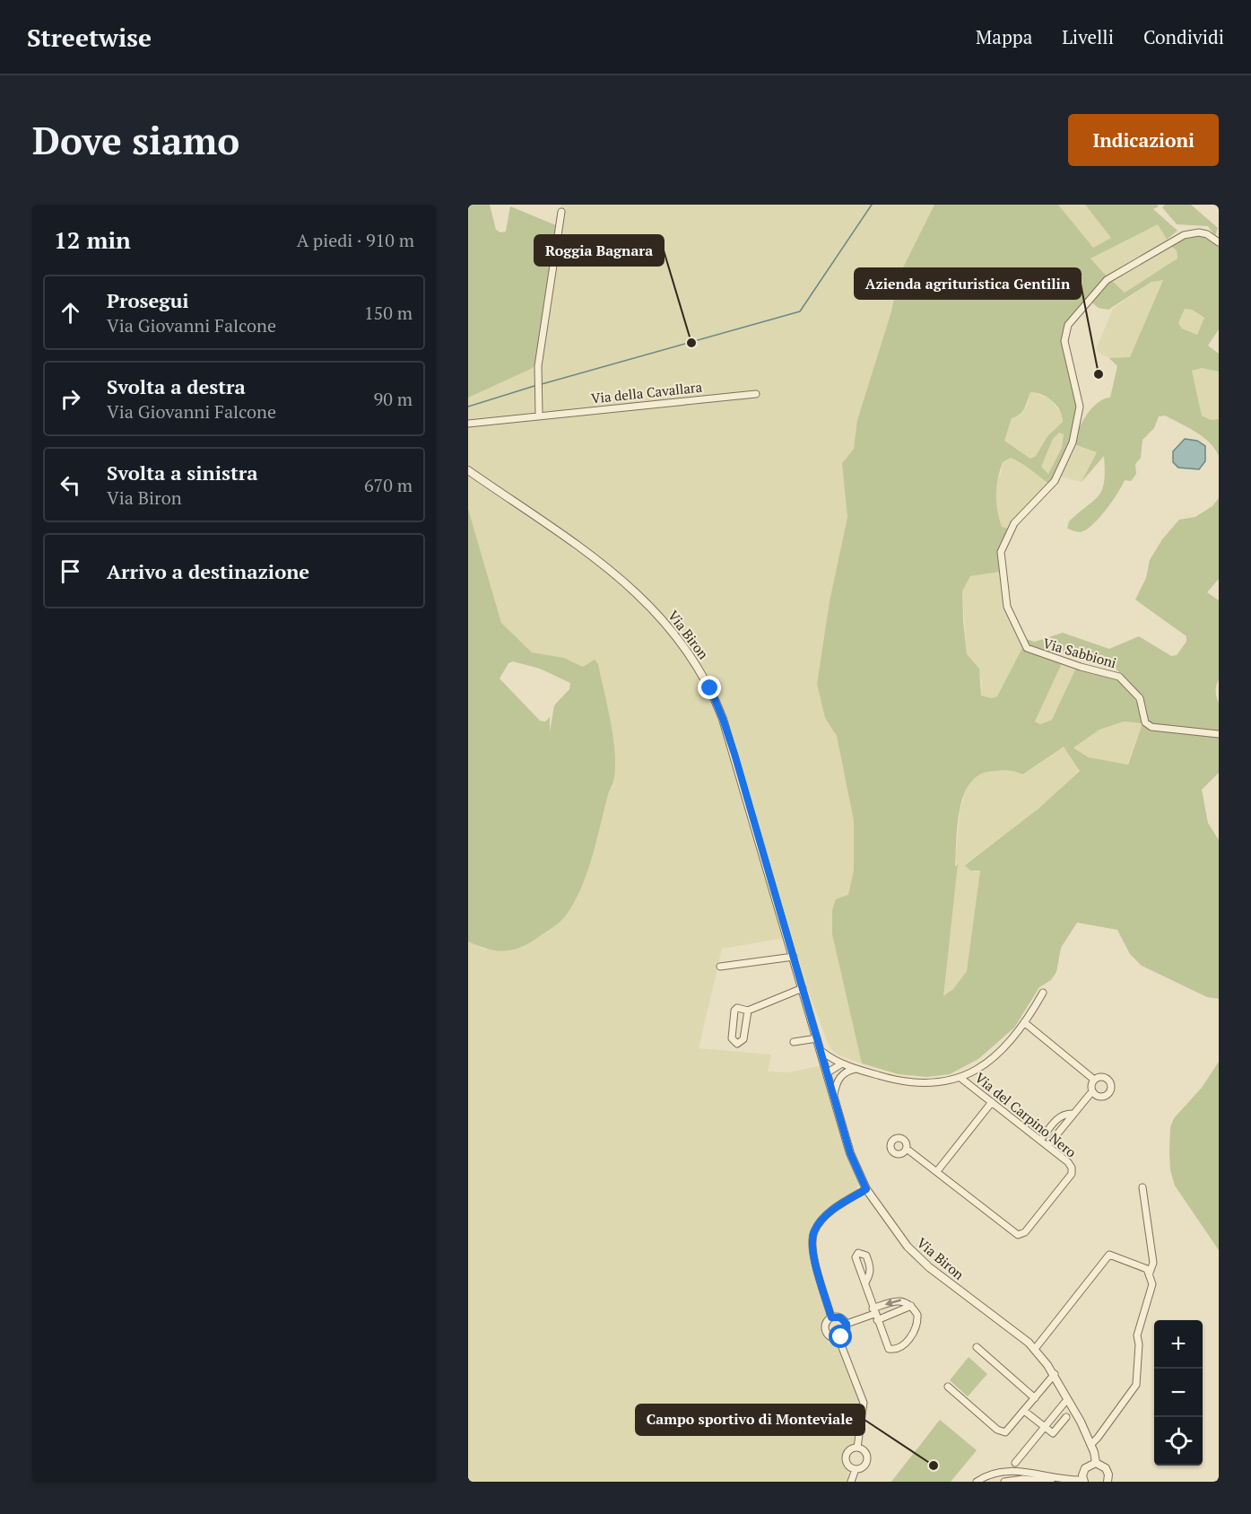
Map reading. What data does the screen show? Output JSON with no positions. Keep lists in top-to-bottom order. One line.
{"streets":{"street":["Via della Cavallara","Via Biron","Via Sabbioni","Via del Carpino Nero"]},"places":["Roggia Bagnara","Azienda agrituristica Gentilin","Campo sportivo di Monteviale"],"page":{"header":"Streetwise","nav":["Mappa","Livelli","Condividi"],"buttons":"Indicazioni","title":"Dove siamo","heading":["12 min","A piedi · 910 m"],"list":[["Prosegui","Via Giovanni Falcone","150 m"],["Svolta a destra","Via Giovanni Falcone","90 m"],["Svolta a sinistra","Via Biron","670 m"],"Arrivo a destinazione"],"map_buttons":["+","−"]}}
